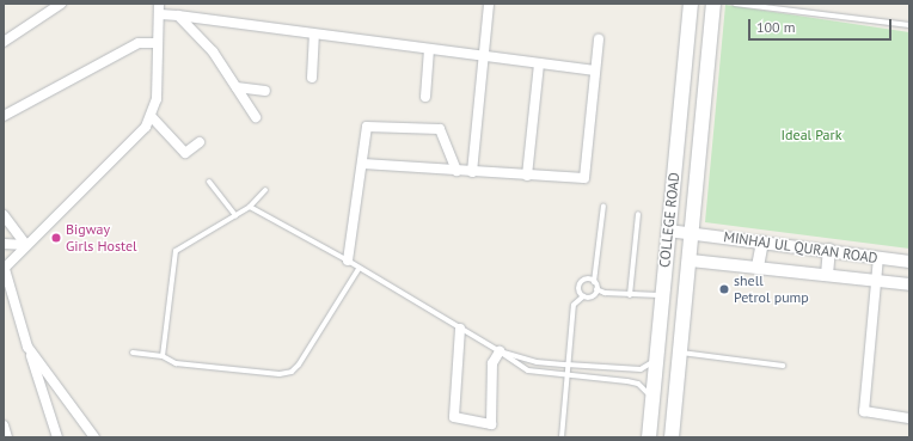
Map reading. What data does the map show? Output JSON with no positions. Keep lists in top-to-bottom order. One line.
{"streets":{"main road":["COLLEGE ROAD"],"street":["MINHAJ UL QURAN ROAD"]},"crossings":[["COLLEGE ROAD","MINHAJ UL QURAN ROAD"]],"parks":["Ideal Park"],"places":["Bigway Girls Hostel","shell Petrol pump"],"scale_bar":"100 m"}
